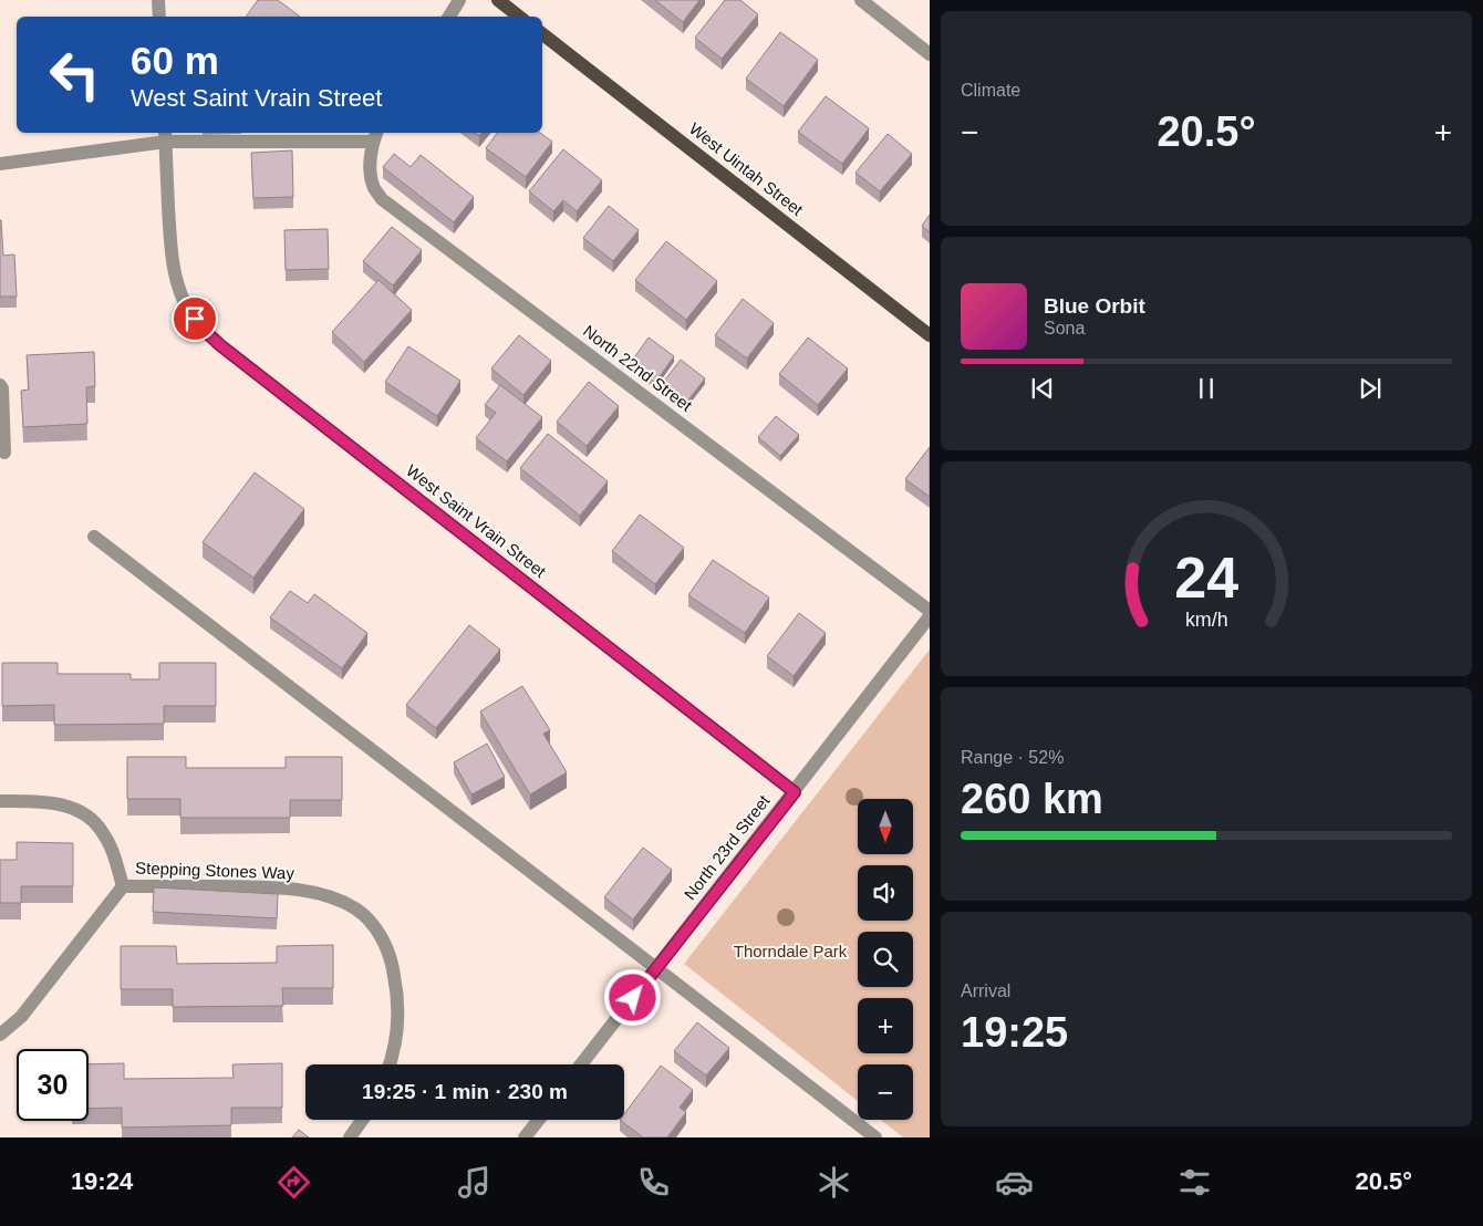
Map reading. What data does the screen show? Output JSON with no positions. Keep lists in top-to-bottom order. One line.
{"streets":{"main road":["West Uintah Street"],"street":["North 22nd Street","West Saint Vrain Street","North 23rd Street","Stepping Stones Way"]},"crossings":[["West Saint Vrain Street","North 23rd Street"]],"parks":["Thorndale Park"],"north":"bottom","page":{"tile":["Climate",["Range · 52%","260 km"],["Arrival","19:25"]],"turn":["60 m","West Saint Vrain Street"],"heat":["−","20.5°","+"],"song":["Blue Orbit","Sona"],"map_buttons":["+","−"],"limit":"30","trip":"19:25 · 1 min · 230 m","tabs":["19:24","20.5°"],"gauge":["24","km/h"]}}
